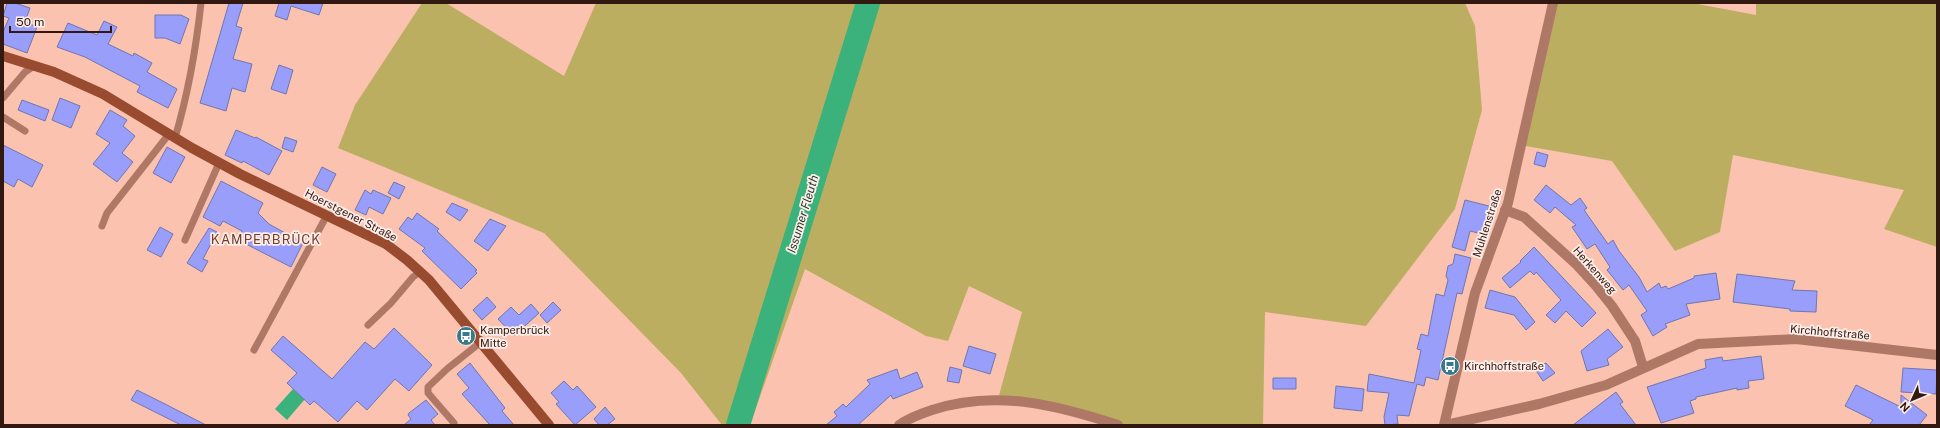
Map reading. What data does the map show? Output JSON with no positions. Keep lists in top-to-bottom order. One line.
{"streets":{"main road":["Hoerstgener Straße"],"street":["Mühlenstraße","Herkenweg","Kirchhoffstraße"]},"crossings":[["Mühlenstraße","Herkenweg"],["Mühlenstraße","Kirchhoffstraße"],["Herkenweg","Kirchhoffstraße"]],"districts":["KAMPERBRÜCK"],"water":["Issumer Fleuth"],"places":{"bus stop":["Kamperbrück Mitte","Kirchhoffstraße"]},"scale_bar":"50 m","north":"bottom left"}
